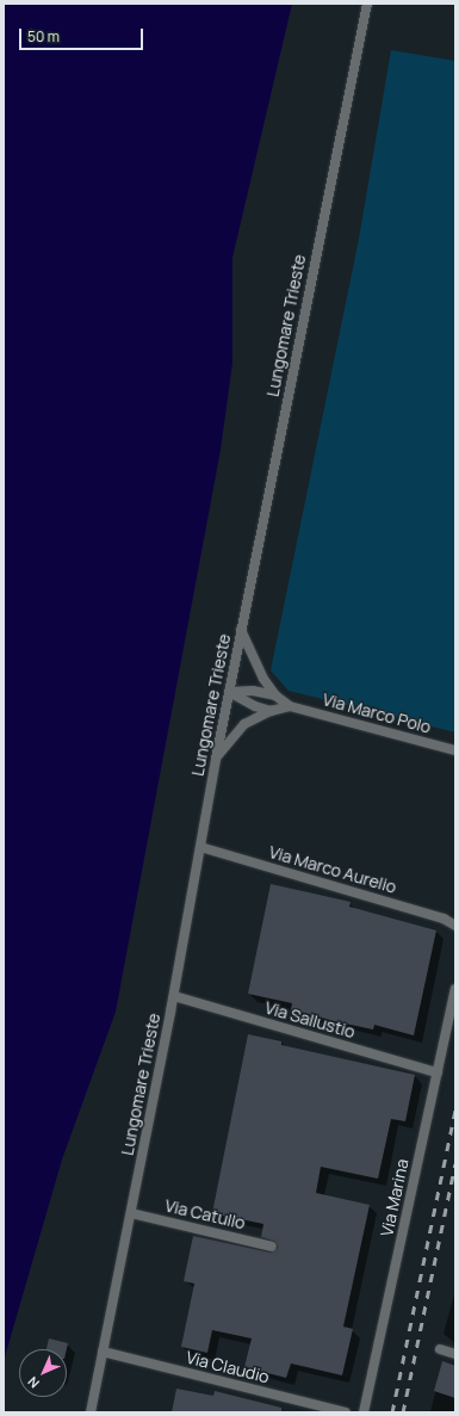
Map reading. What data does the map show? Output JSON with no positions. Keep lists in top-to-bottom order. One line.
{"streets":{"street":["Lungomare Trieste","Via Marco Polo","Via Marco Aurelio","Via Sallustio","Via Marina","Via Catullo","Via Claudio"]},"crossings":[["Lungomare Trieste","Via Marco Polo"],["Lungomare Trieste","Via Marco Aurelio"],["Lungomare Trieste","Via Sallustio"],["Lungomare Trieste","Via Catullo"],["Lungomare Trieste","Via Claudio"],["Via Sallustio","Via Marina"]],"scale_bar":"50 m","north":"bottom left"}
